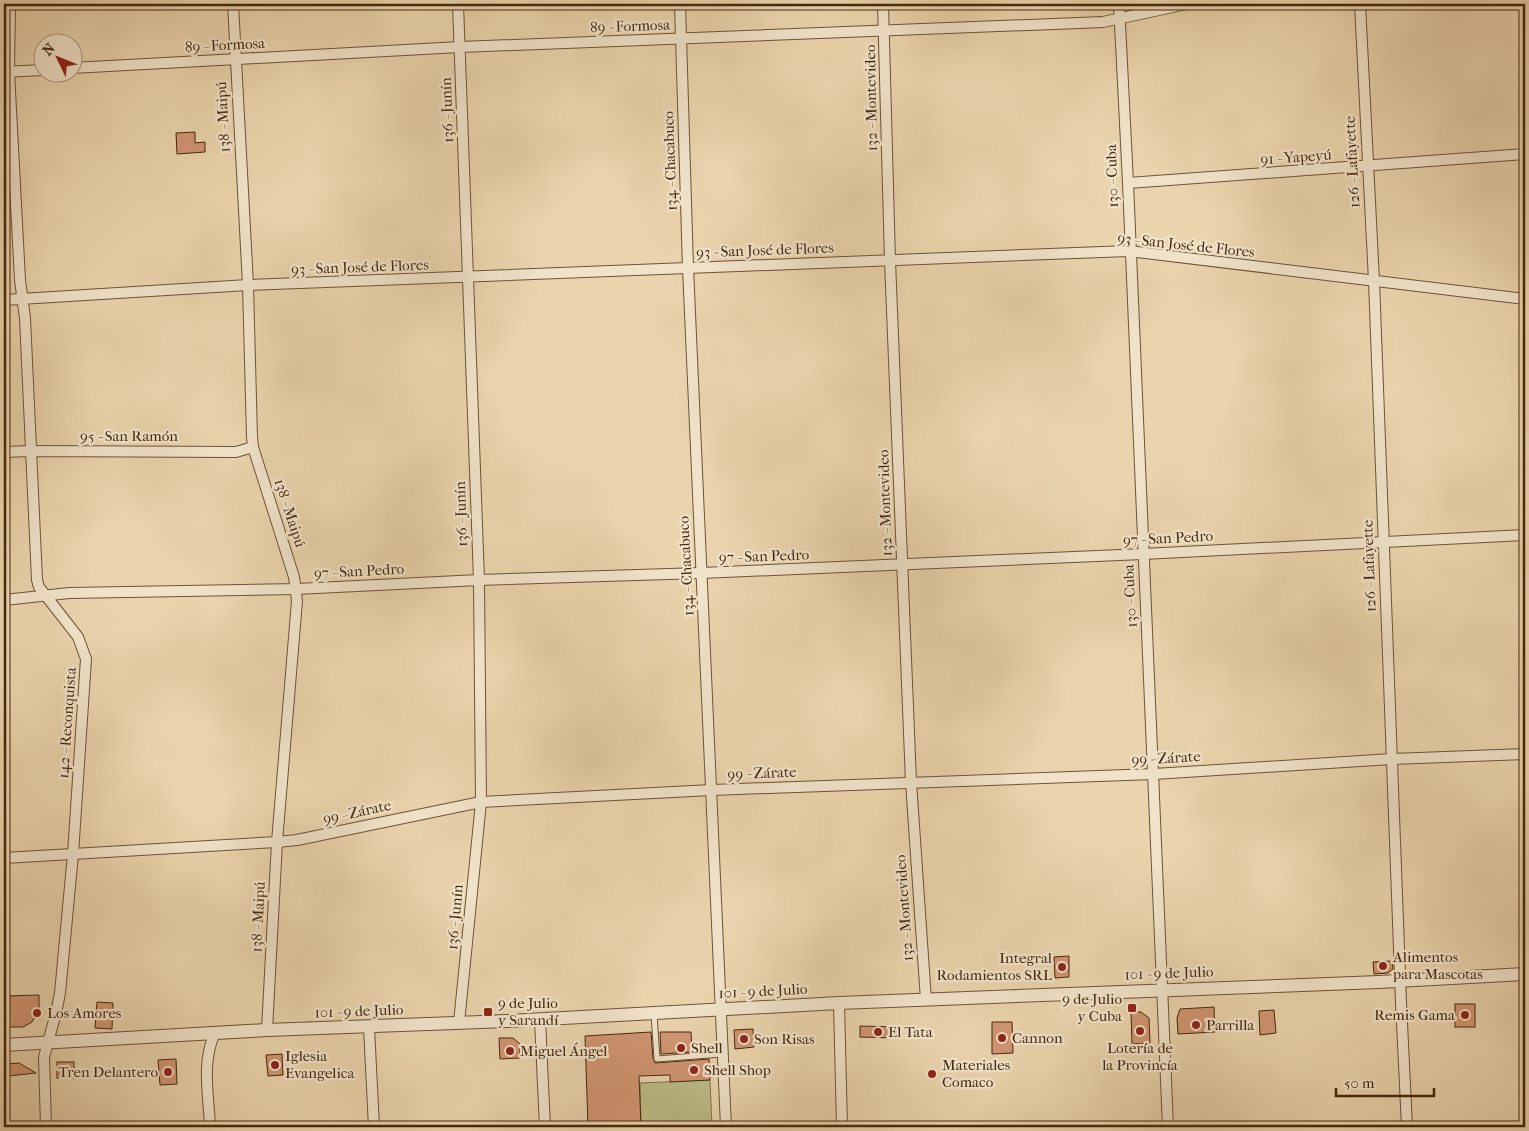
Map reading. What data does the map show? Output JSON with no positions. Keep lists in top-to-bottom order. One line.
{"streets":{"street":["89 - Formosa","132 - Montevideo","136 - Junín","138 - Maipú","91 - Yapeyú","134 - Chacabuco","126 - Lafayette","130 - Cuba","93 - San José de Flores","95 - San Ramón","97 - San Pedro","142 - Reconquista","99 - Zárate","101 - 9 de Julio"]},"crossings":[["89 - Formosa","132 - Montevideo"],["89 - Formosa","136 - Junín"],["89 - Formosa","138 - Maipú"],["89 - Formosa","134 - Chacabuco"],["89 - Formosa","130 - Cuba"],["132 - Montevideo","93 - San José de Flores"],["132 - Montevideo","97 - San Pedro"],["132 - Montevideo","99 - Zárate"],["132 - Montevideo","101 - 9 de Julio"],["136 - Junín","93 - San José de Flores"],["136 - Junín","97 - San Pedro"],["136 - Junín","99 - Zárate"],["136 - Junín","101 - 9 de Julio"],["138 - Maipú","93 - San José de Flores"],["138 - Maipú","95 - San Ramón"],["138 - Maipú","97 - San Pedro"],["138 - Maipú","99 - Zárate"],["138 - Maipú","101 - 9 de Julio"],["91 - Yapeyú","126 - Lafayette"],["91 - Yapeyú","130 - Cuba"],["134 - Chacabuco","93 - San José de Flores"],["134 - Chacabuco","97 - San Pedro"],["134 - Chacabuco","99 - Zárate"],["134 - Chacabuco","101 - 9 de Julio"],["126 - Lafayette","93 - San José de Flores"],["126 - Lafayette","97 - San Pedro"],["126 - Lafayette","99 - Zárate"],["126 - Lafayette","101 - 9 de Julio"],["130 - Cuba","93 - San José de Flores"],["130 - Cuba","97 - San Pedro"],["130 - Cuba","99 - Zárate"],["130 - Cuba","101 - 9 de Julio"],["93 - San José de Flores","142 - Reconquista"],["95 - San Ramón","142 - Reconquista"],["97 - San Pedro","142 - Reconquista"],["142 - Reconquista","99 - Zárate"],["142 - Reconquista","101 - 9 de Julio"]],"places":{"other":["Alimentos para Mascotas","Integral Rodamientos SRL","Los Amores","Remis Gama","Parrilla","Lotería de la Provincía","El Tata","Cannon","Son Risas","Shell","Miguel Ángel","Iglesia Evangelica","Shell Shop","Tren Delantero","Materiales Comaco"],"transit":["9 de Julio y Cuba","9 de Julio y Sarandí"]},"scale_bar":"50 m","north":"top left"}
